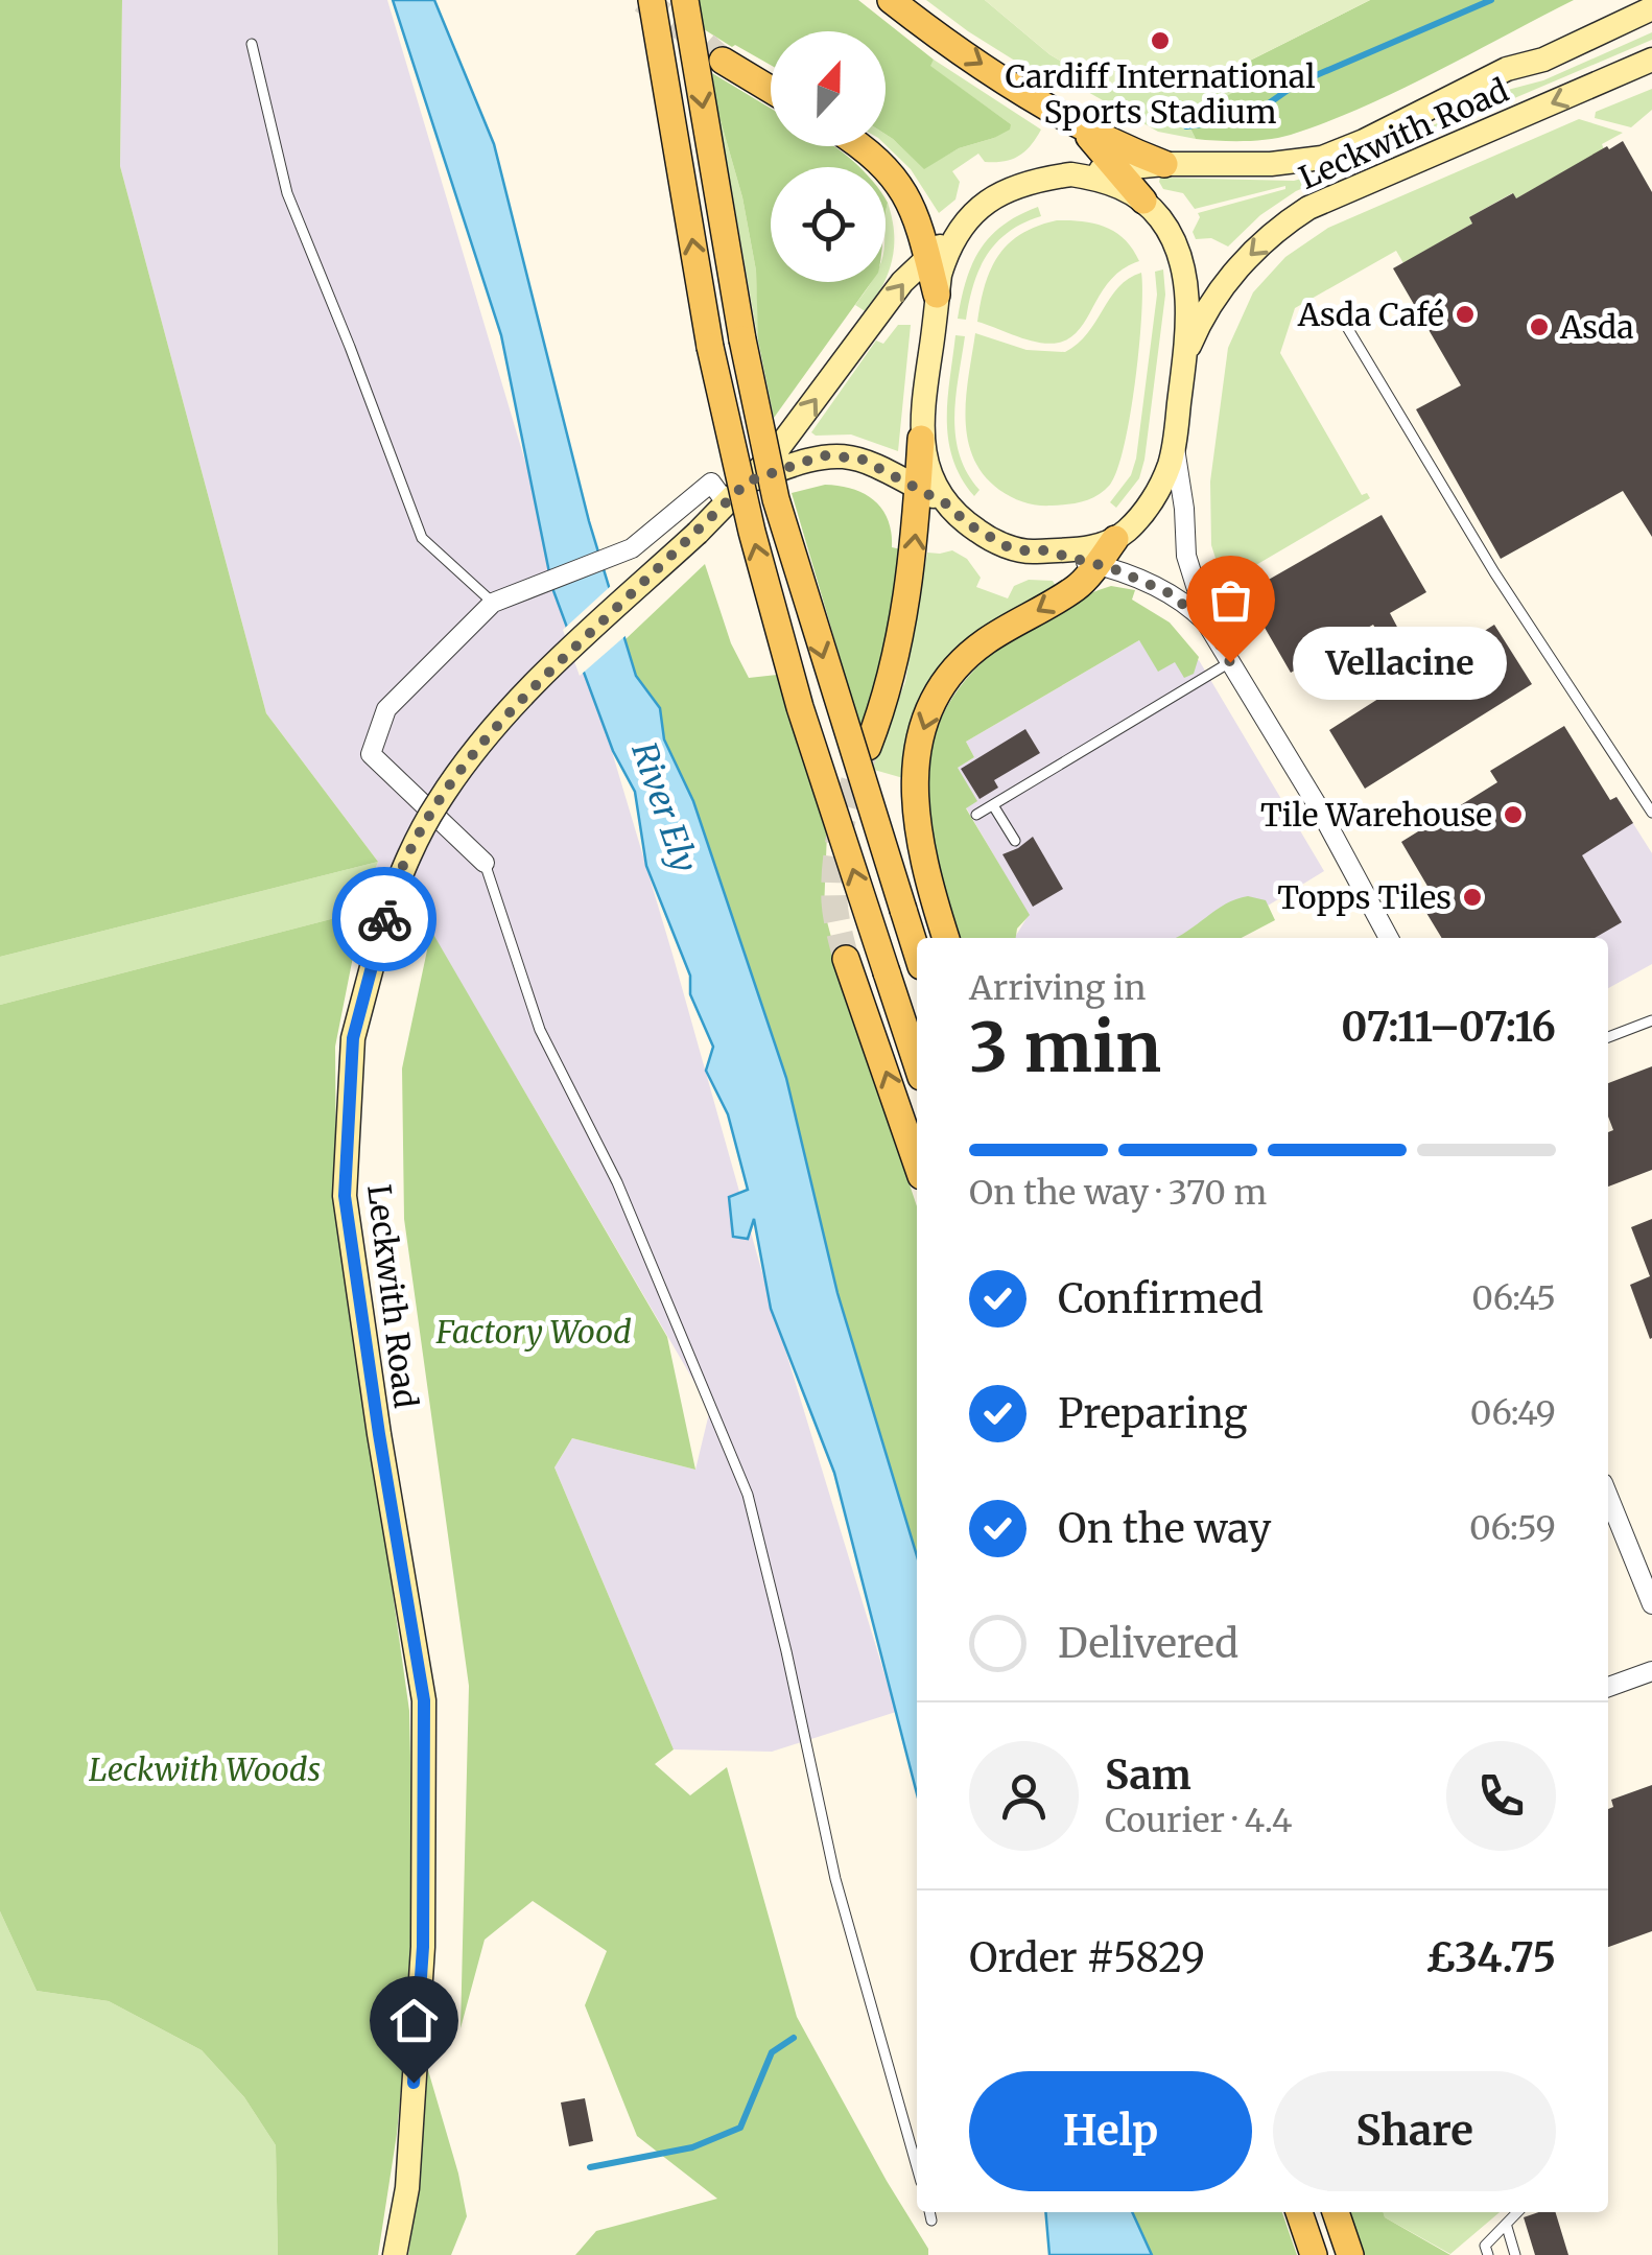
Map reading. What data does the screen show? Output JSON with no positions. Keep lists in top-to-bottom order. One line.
{"streets":{"main road":["Leckwith Road"]},"water":["River Ely"],"parks":["Factory Wood","Leckwith Woods"],"places":["Cardiff International Sports Stadium","Asda Café","Asda","Vellacine","Tile Warehouse","Topps Tiles"],"north":"top","page":{"bubble":"Vellacine","heading":["3 min","Arriving in","07:11–07:16"],"panel":["Sam","Courier · 4.4","Order #5829","£34.75"],"bar":"On the way · 370 m","list":[["Confirmed","06:45"],["Preparing","06:49"],["On the way","06:59"],"Delivered"],"buttons":["Help","Share"]}}
